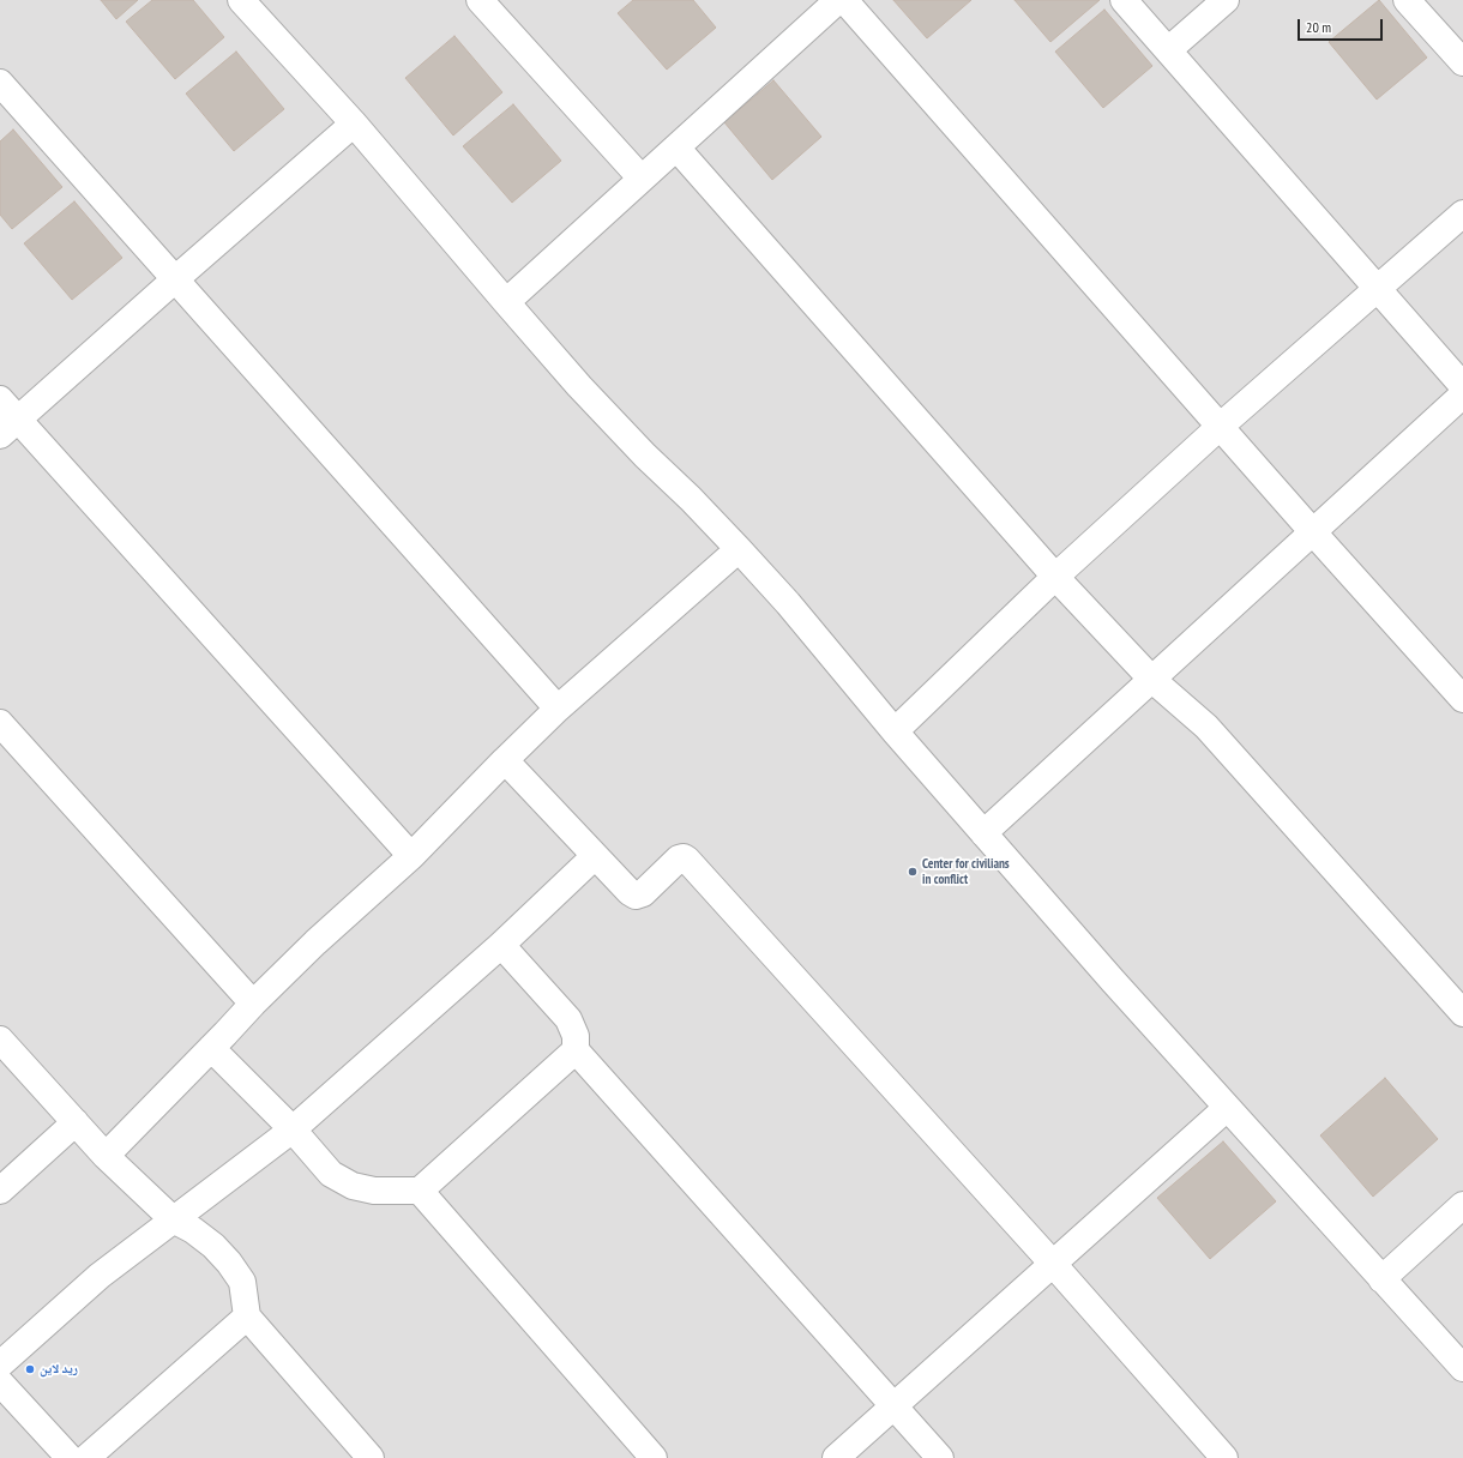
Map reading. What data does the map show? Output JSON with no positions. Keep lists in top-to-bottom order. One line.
{"places":["Center for civilians in conflict","ريد لاين"],"scale_bar":"20 m"}
